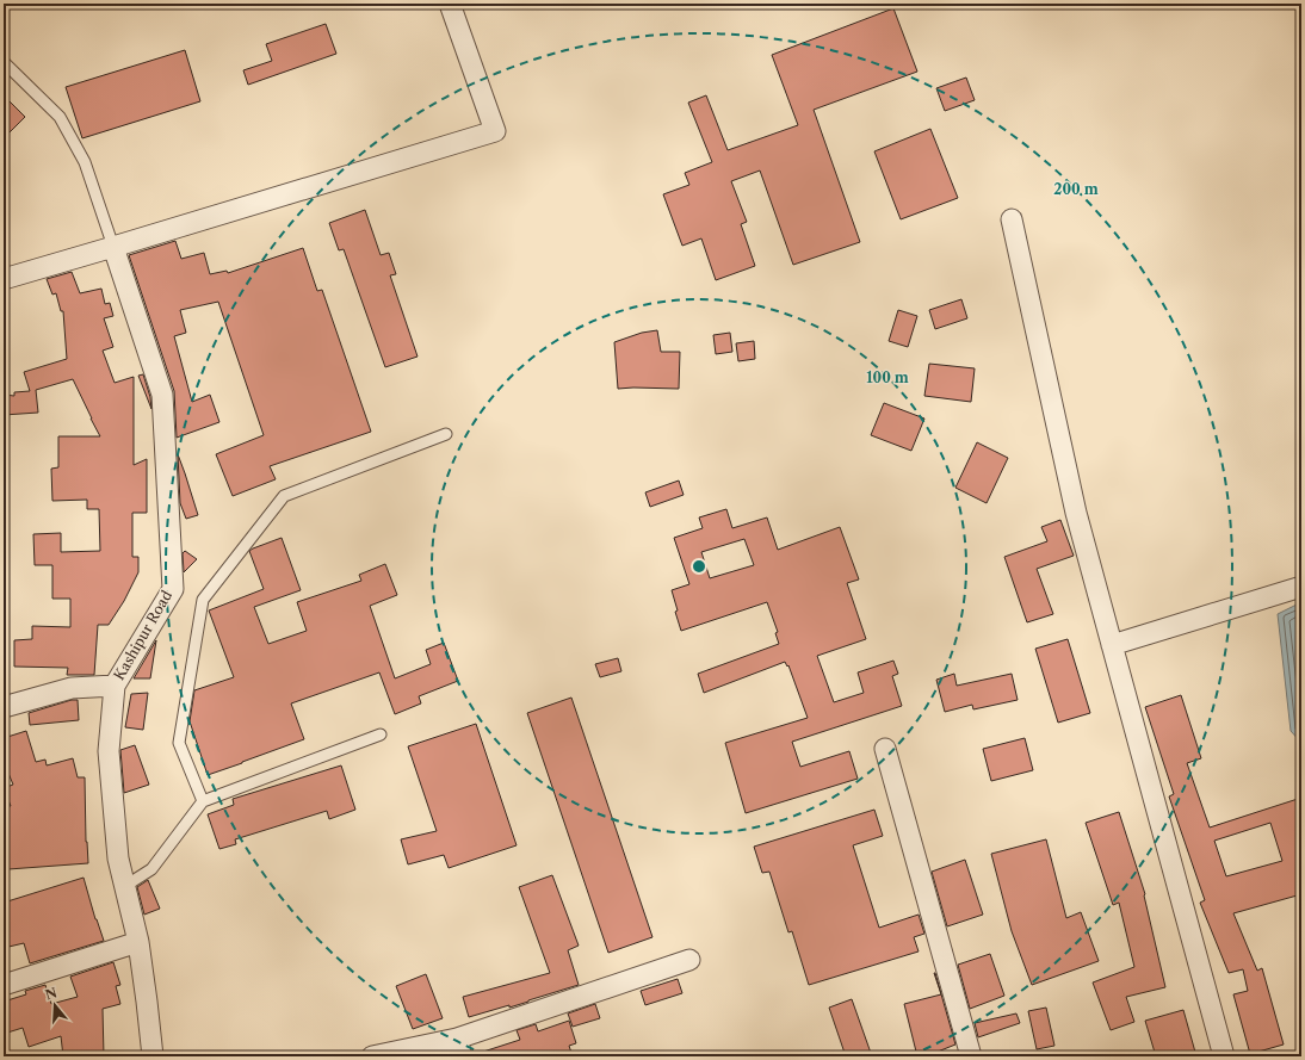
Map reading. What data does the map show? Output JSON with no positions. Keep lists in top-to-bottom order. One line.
{"streets":{"street":["Kashipur Road"]},"north":"top","rings":["200 m","100 m"]}
